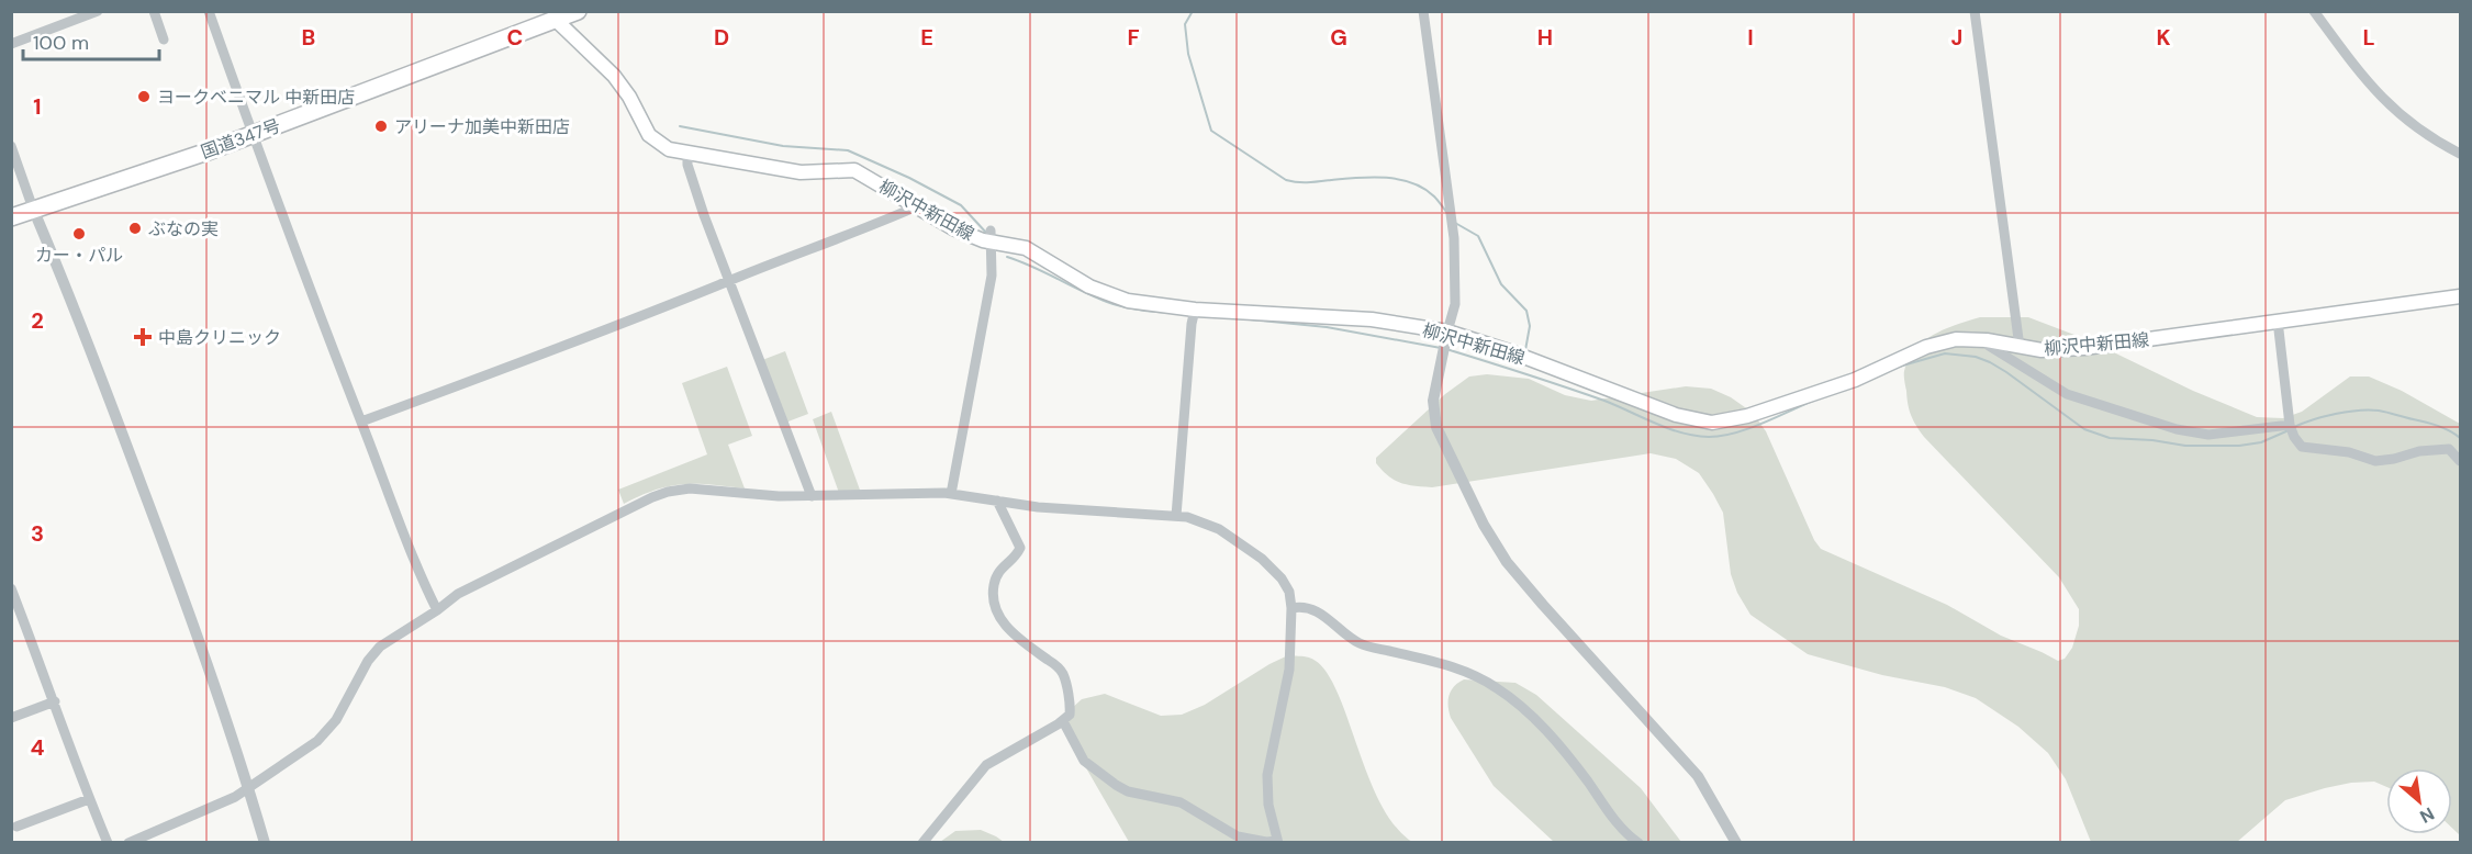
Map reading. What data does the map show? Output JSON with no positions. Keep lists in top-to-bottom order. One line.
{"streets":{"highway":["国道347号"],"main road":["柳沢中新田線"]},"crossings":[["国道347号","柳沢中新田線"]],"places":{"other":["ヨークベニマル 中新田店","アリーナ加美中新田店","ぶなの実","カー・パル"],"health":["中島クリニック"]},"scale_bar":"100 m","north":"bottom right","grid":{"columns":["B","C","D","E","F","G","H","I","J","K","L"],"rows":["1","2","3","4"]}}
